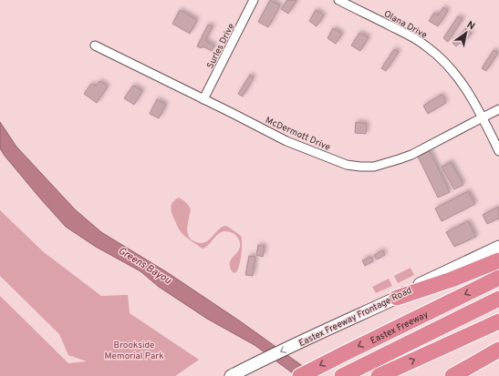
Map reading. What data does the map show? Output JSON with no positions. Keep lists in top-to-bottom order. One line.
{"streets":{"highway":["Eastex Freeway"],"main road":["Eastex Freeway Frontage Road"],"street":["Olana Drive","Surles Drive","McDermott Drive"]},"crossings":[["Olana Drive","McDermott Drive"],["Surles Drive","McDermott Drive"]],"one_way":["Eastex Freeway Frontage Road"],"water":["Greens Bayou"],"parks":["Brookside Memorial Park"],"north":"top right"}
